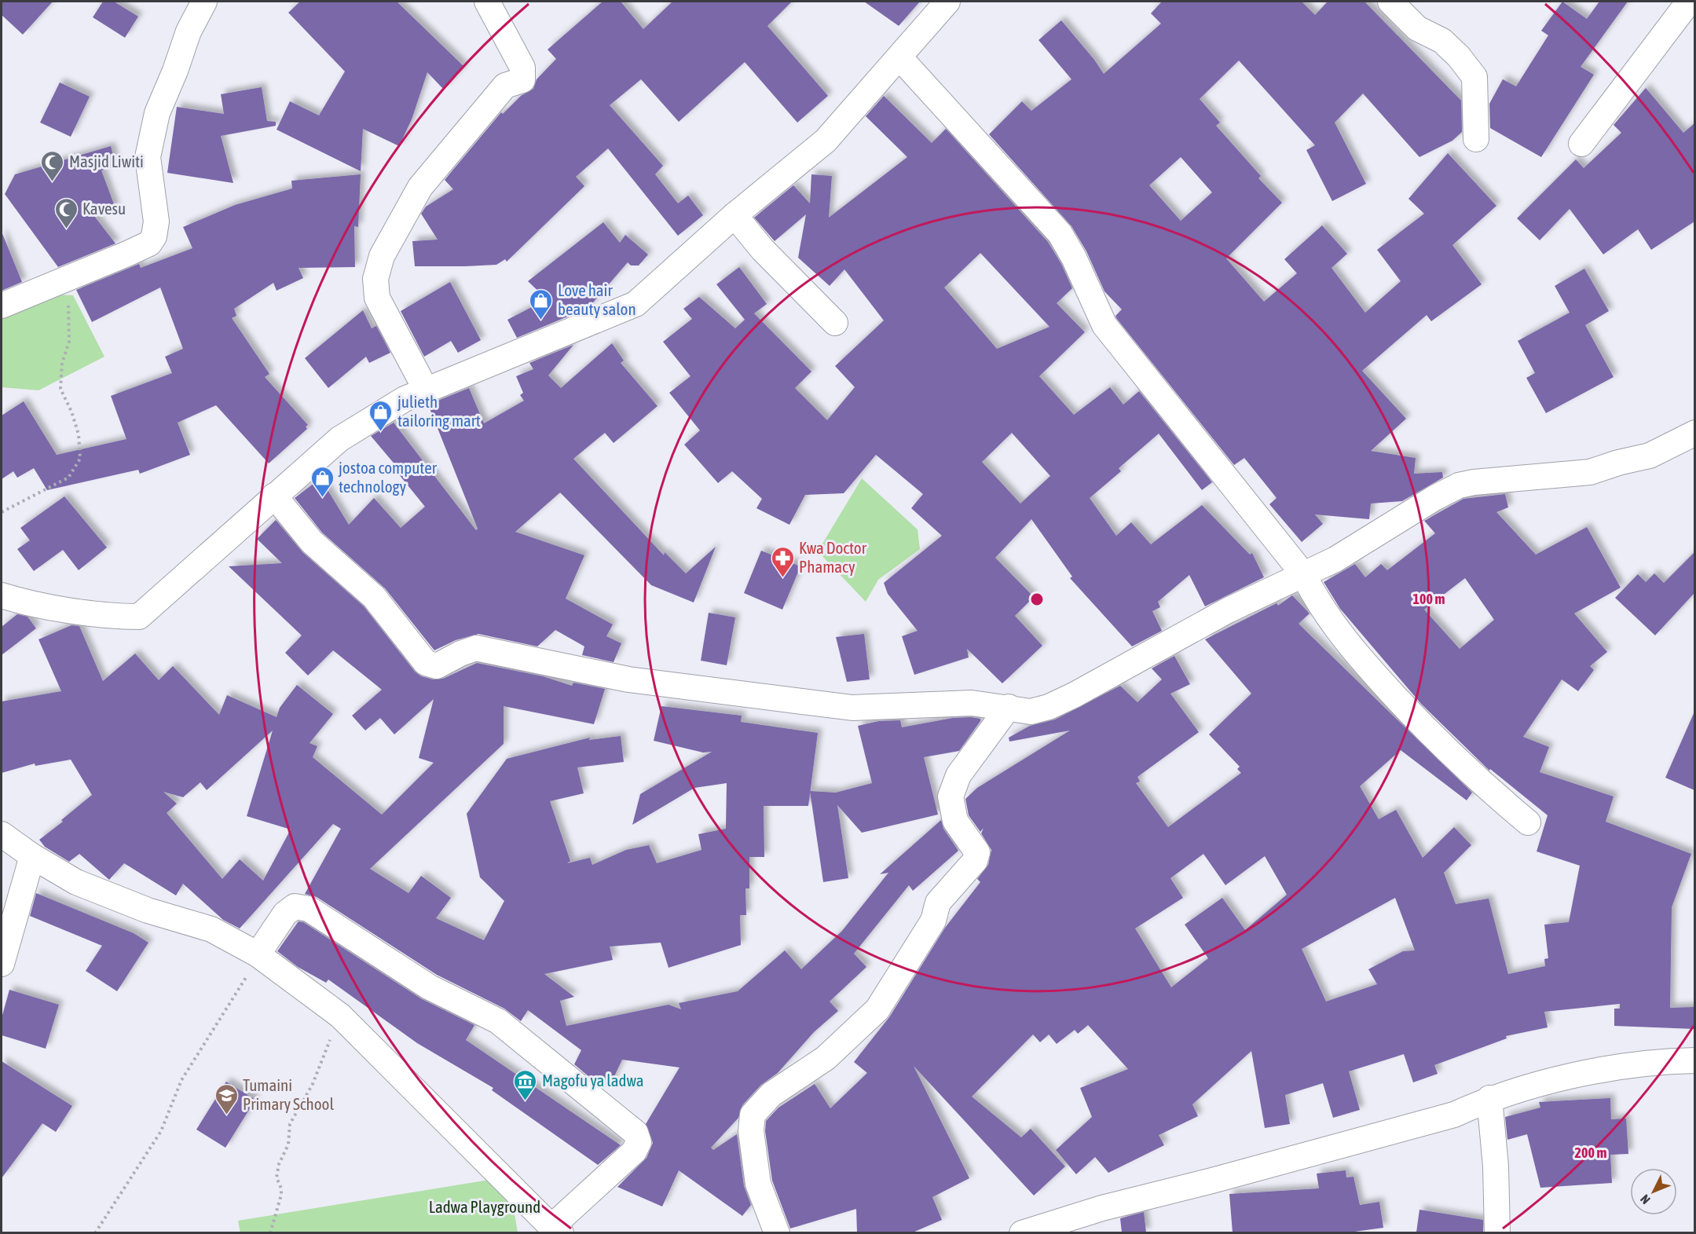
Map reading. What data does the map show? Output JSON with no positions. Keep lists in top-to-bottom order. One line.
{"parks":["Ladwa Playground"],"places":{"mosque":["Masjid Liwiti","Kavesu"],"shop":["Love hair beauty salon","julieth tailoring mart","jostoa computer technology"],"pharmacy":["Kwa Doctor Phamacy"],"museum":["Magofu ya ladwa"],"school or university":["Tumaini Primary School"]},"north":"bottom left","rings":["100 m","200 m"]}
